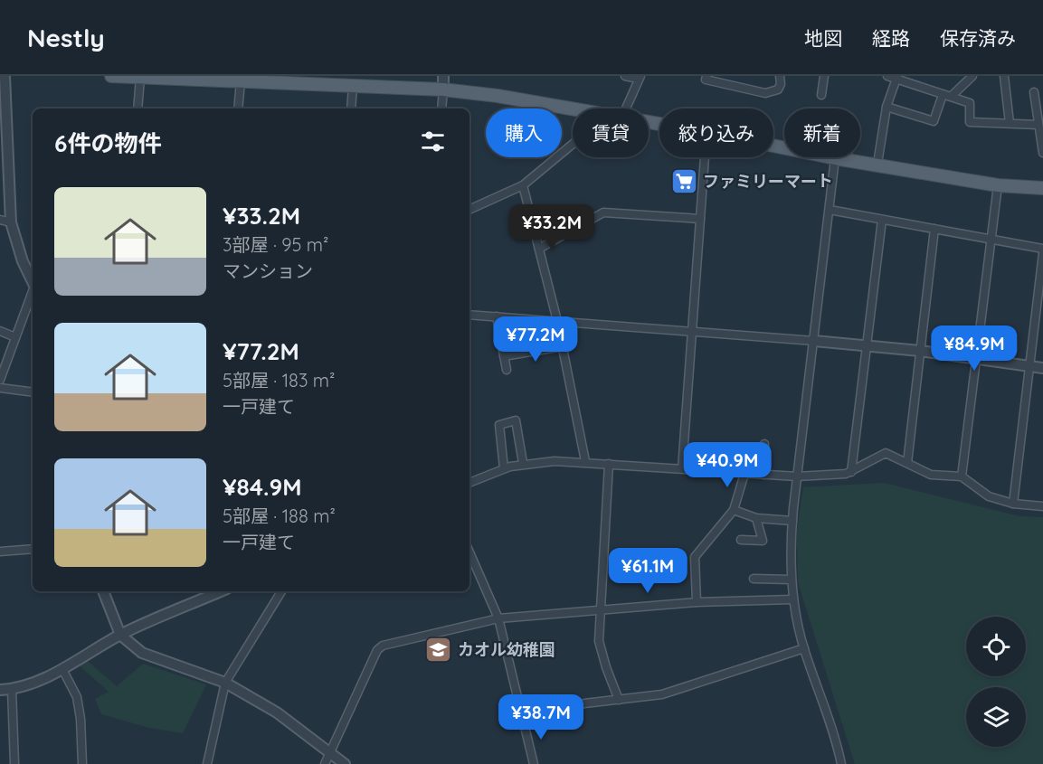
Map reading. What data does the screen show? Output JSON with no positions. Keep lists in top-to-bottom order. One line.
{"places":{"supermarket":["ファミリーマート"],"school or university":["カオル幼稚園"]},"page":{"header":"Nestly","nav":["地図","経路","保存済み"],"chip":["購入","賃貸","絞り込み","新着"],"heading":"6件の物件","list":[{"name":"¥33.2M","note":"3部屋 · 95 m² · マンション"},{"name":"¥77.2M","note":"5部屋 · 183 m² · 一戸建て"},{"name":"¥84.9M","note":"5部屋 · 188 m² · 一戸建て"}],"price":["¥33.2M","¥77.2M","¥84.9M","¥40.9M","¥61.1M","¥38.7M"]}}
